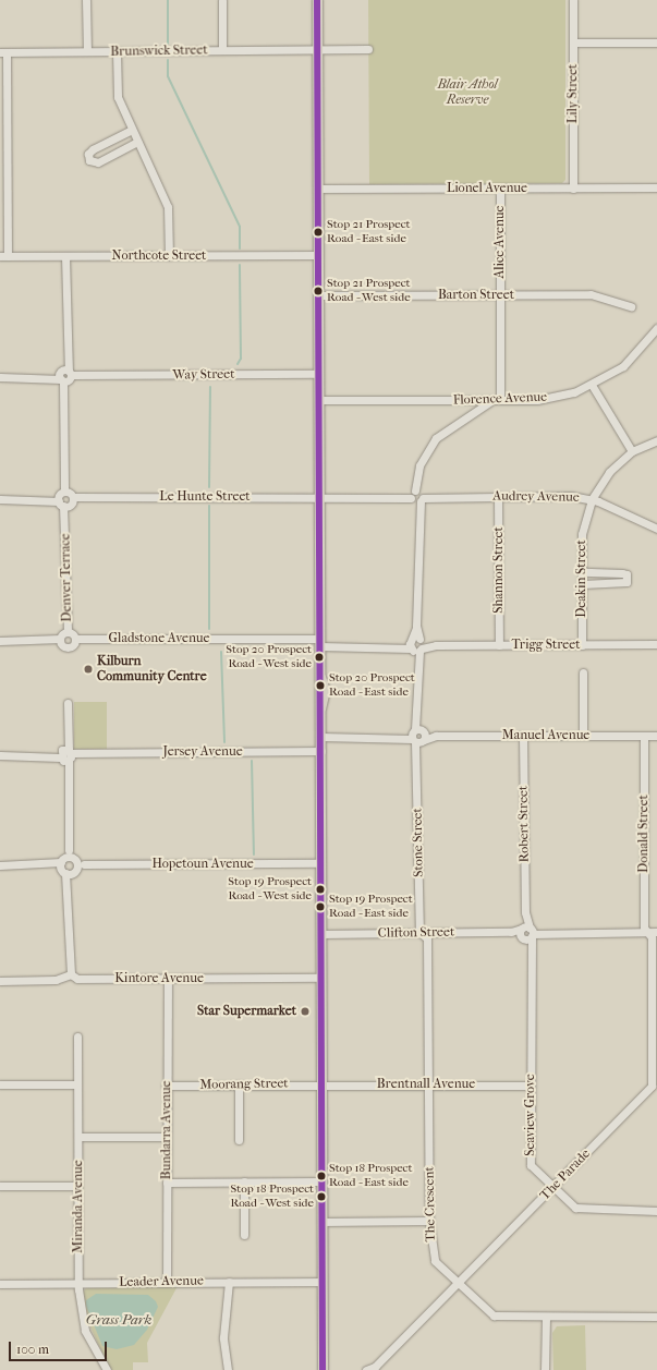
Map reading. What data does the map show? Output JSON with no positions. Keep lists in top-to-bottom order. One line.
{"streets":{"street":["Brunswick Street","Lily Street","Lionel Avenue","Alice Avenue","Northcote Street","Barton Street","Way Street","Florence Avenue","Le Hunte Street","Audrey Avenue","Shannon Street","Denver Terrace","Deakin Street","Gladstone Avenue","Trigg Street","Manuel Avenue","Jersey Avenue","Robert Street","Donald Street","Stone Street","Hopetoun Avenue","Clifton Street","Kintore Avenue","Moorang Street","Brentnall Avenue","Seaview Grove","Bundarra Avenue","The Parade","The Crescent","Miranda Avenue","Leader Avenue"]},"crossings":[["Lily Street","Lionel Avenue"],["Lionel Avenue","Alice Avenue"],["Alice Avenue","Barton Street"],["Alice Avenue","Florence Avenue"],["Alice Avenue","Stone Street"],["Northcote Street","Denver Terrace"],["Way Street","Denver Terrace"],["Florence Avenue","Stone Street"],["Le Hunte Street","Audrey Avenue"],["Le Hunte Street","Denver Terrace"],["Audrey Avenue","Shannon Street"],["Audrey Avenue","Deakin Street"],["Audrey Avenue","Stone Street"],["Shannon Street","Trigg Street"],["Deakin Street","Trigg Street"],["Gladstone Avenue","Trigg Street"],["Trigg Street","Stone Street"],["Manuel Avenue","Robert Street"],["Manuel Avenue","Donald Street"],["Manuel Avenue","Stone Street"],["Robert Street","Clifton Street"],["Robert Street","Seaview Grove"],["Donald Street","Clifton Street"],["Stone Street","Clifton Street"],["Stone Street","The Crescent"],["Clifton Street","Seaview Grove"],["Clifton Street","The Crescent"],["Kintore Avenue","Bundarra Avenue"],["Moorang Street","Brentnall Avenue"],["Moorang Street","Bundarra Avenue"],["Brentnall Avenue","Seaview Grove"],["Brentnall Avenue","The Crescent"],["Seaview Grove","The Parade"],["Bundarra Avenue","Leader Avenue"],["The Parade","The Crescent"],["Miranda Avenue","Leader Avenue"]],"water":["Grass Park"],"parks":["Blair Athol Reserve"],"places":["Stop 21 Prospect Road - East side","Stop 21 Prospect Road - West side","Stop 20 Prospect Road - West side","Kilburn Community Centre","Stop 20 Prospect Road - East side","Stop 19 Prospect Road - West side","Stop 19 Prospect Road - East side","Star Supermarket","Stop 18 Prospect Road - East side","Stop 18 Prospect Road - West side"],"scale_bar":"100 m"}
